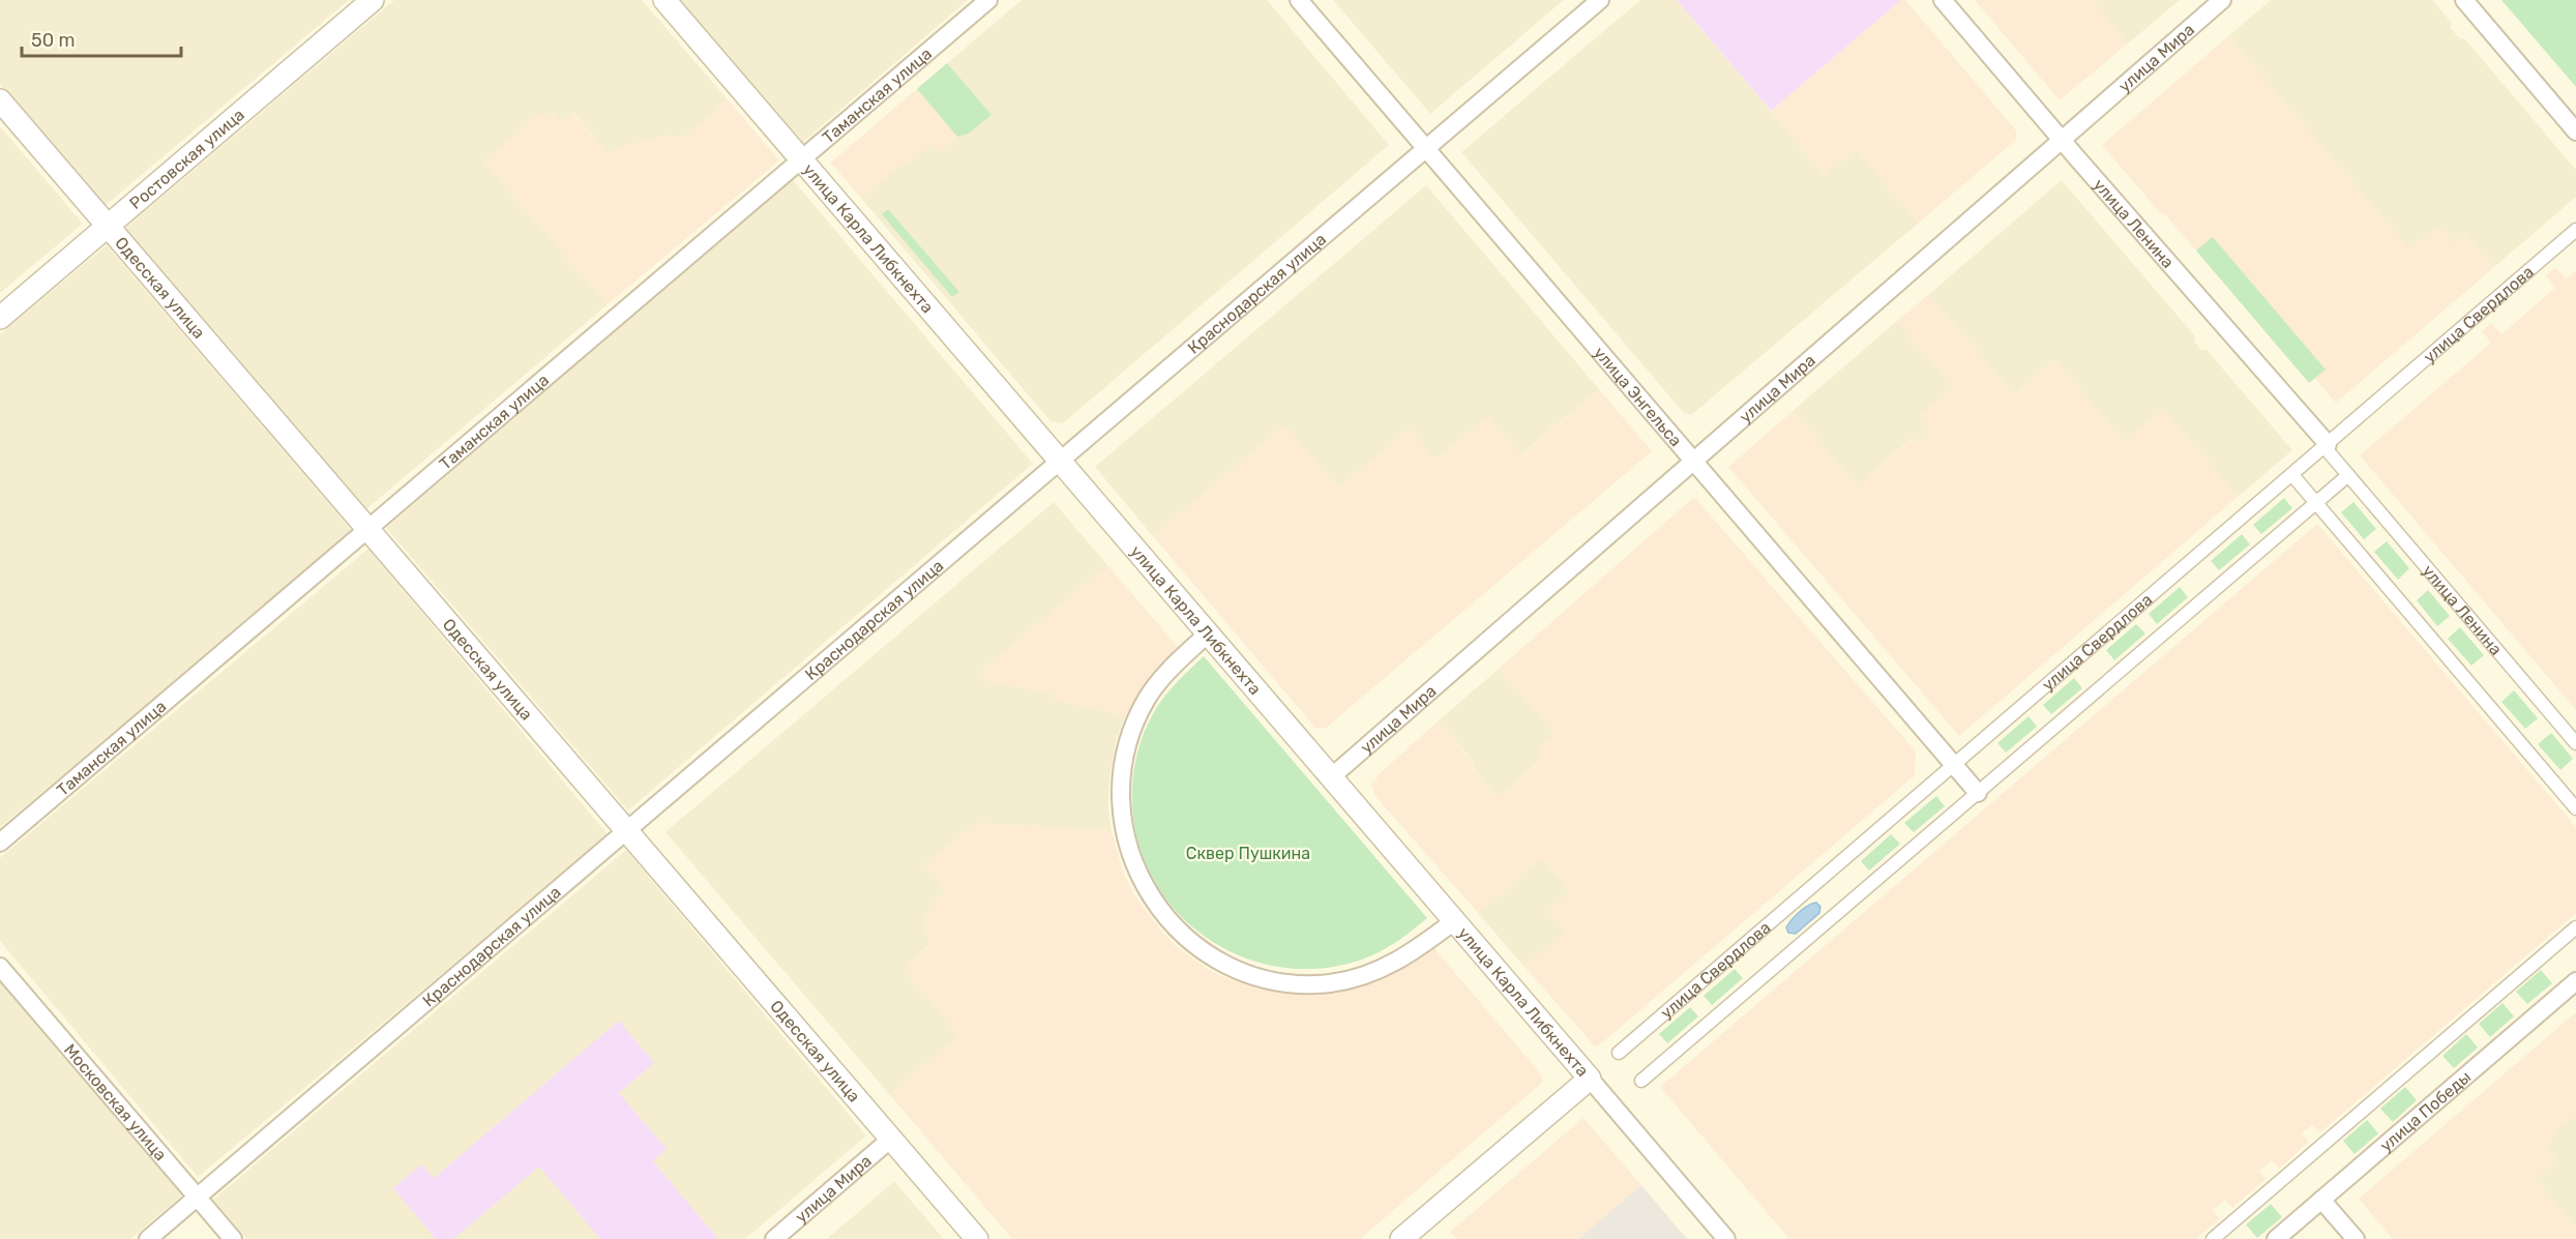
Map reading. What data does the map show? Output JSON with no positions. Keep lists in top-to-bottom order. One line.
{"streets":{"street":["улица Мира","Таманская улица","Ростовская улица","улица Ленина","улица Карла Либкнехта","Одесская улица","Краснодарская улица","улица Свердлова","улица Энгельса","Московская улица","улица Победы"]},"crossings":[["улица Мира","улица Ленина"],["улица Мира","улица Карла Либкнехта"],["улица Мира","Одесская улица"],["улица Мира","улица Энгельса"],["Таманская улица","улица Карла Либкнехта"],["Таманская улица","Одесская улица"],["Ростовская улица","Одесская улица"],["улица Ленина","улица Свердлова"],["улица Карла Либкнехта","Краснодарская улица"],["Одесская улица","Краснодарская улица"],["Краснодарская улица","улица Энгельса"],["Краснодарская улица","Московская улица"],["улица Свердлова","улица Энгельса"]],"parks":["Сквер Пушкина"],"scale_bar":"50 m"}
